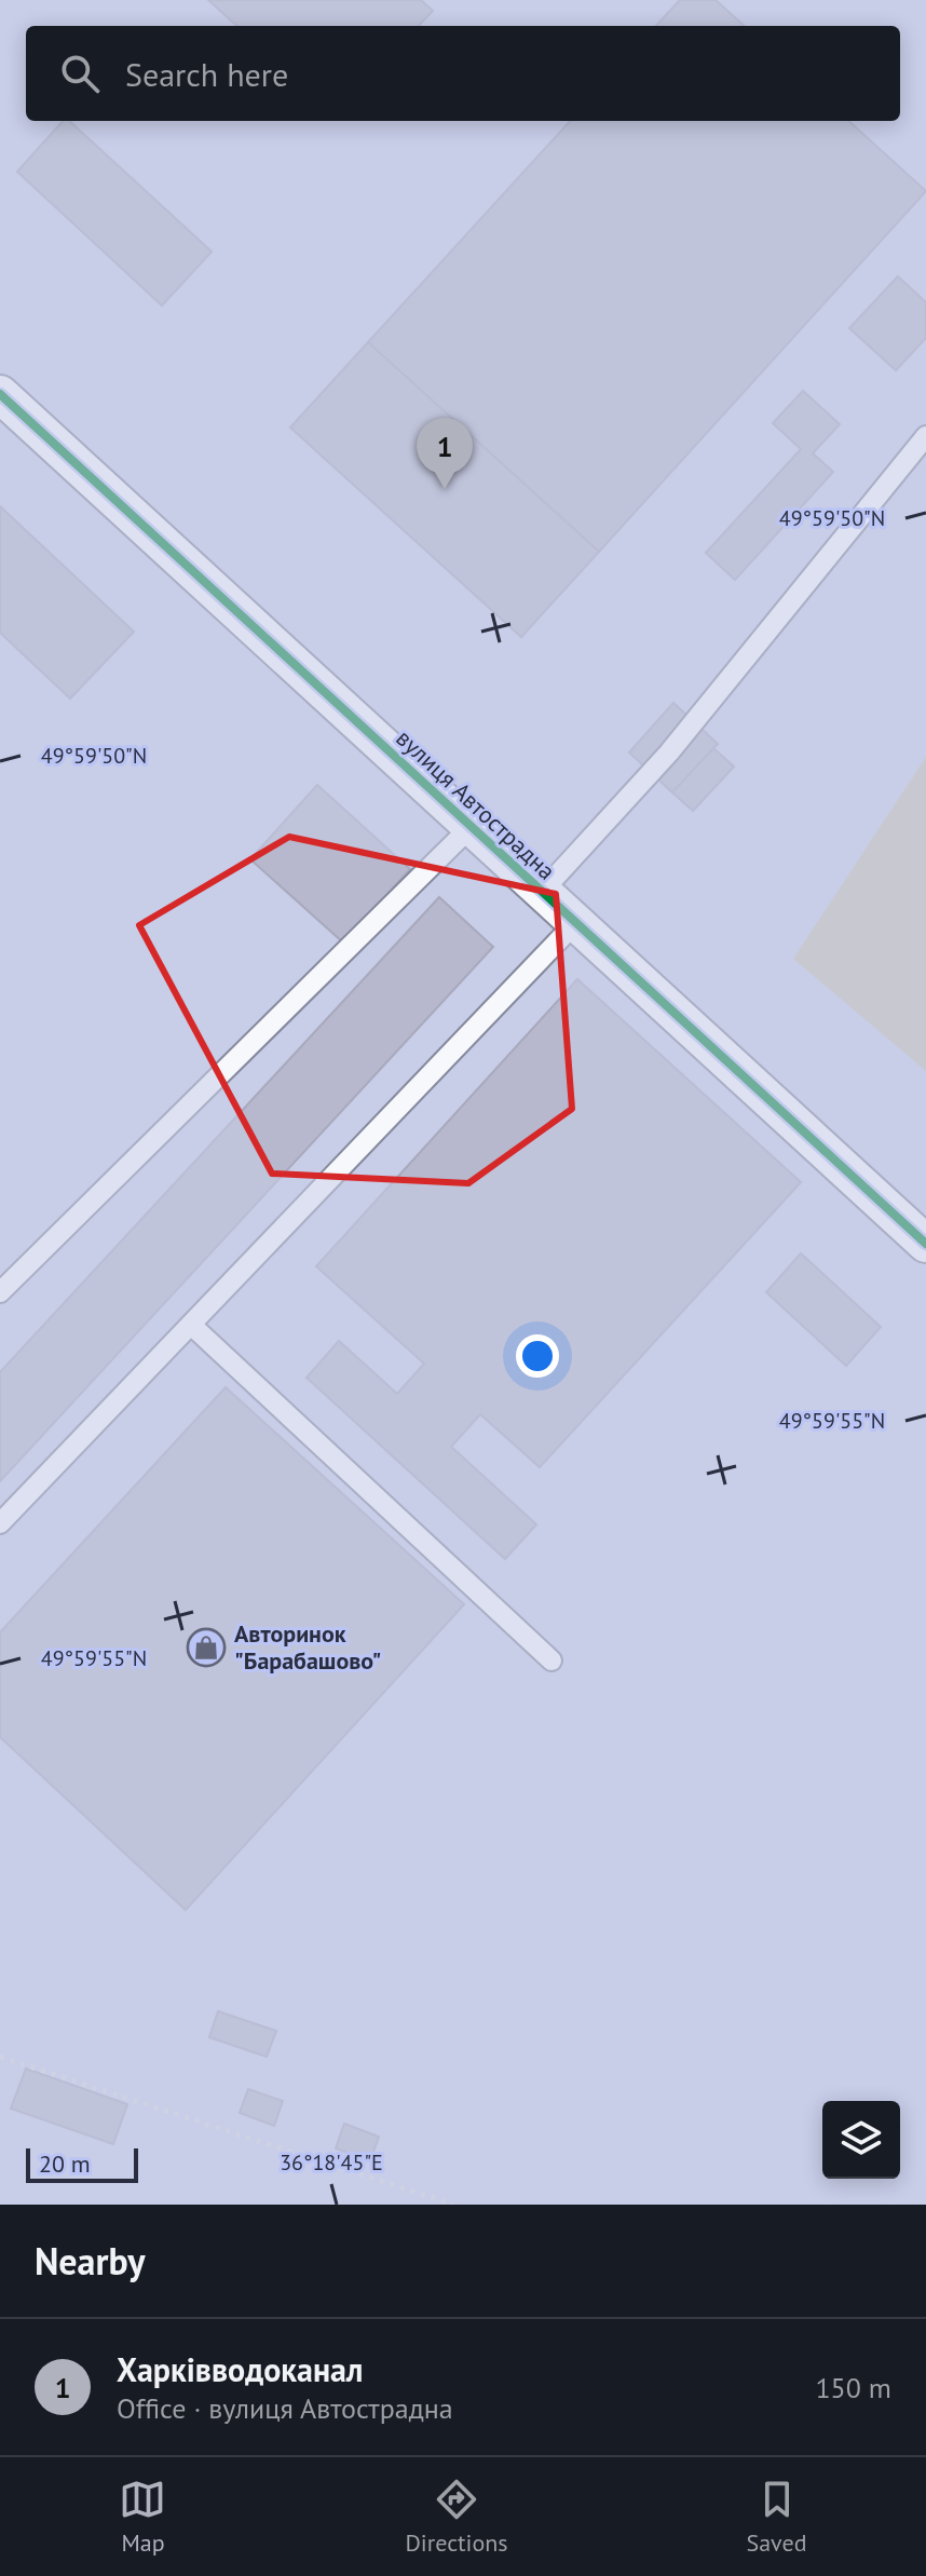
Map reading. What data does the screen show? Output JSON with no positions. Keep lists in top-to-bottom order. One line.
{"streets":{"street":["вулиця Автострадна"]},"places":{"shop":["Авторинок \"Барабашово\""]},"scale_bar":"20 m","page":{"search":"Search here","pins":"1","scale":"20 m","heading":"Nearby","list":[{"mark":"1","name":"Харківводоканал","note":"Office · вулиця Автострадна","value":"150 m"}],"nav":["Map","Directions","Saved"]},"coordinates":["49°59'50\"N","49°59'55\"N","36°18'45\"E"]}
